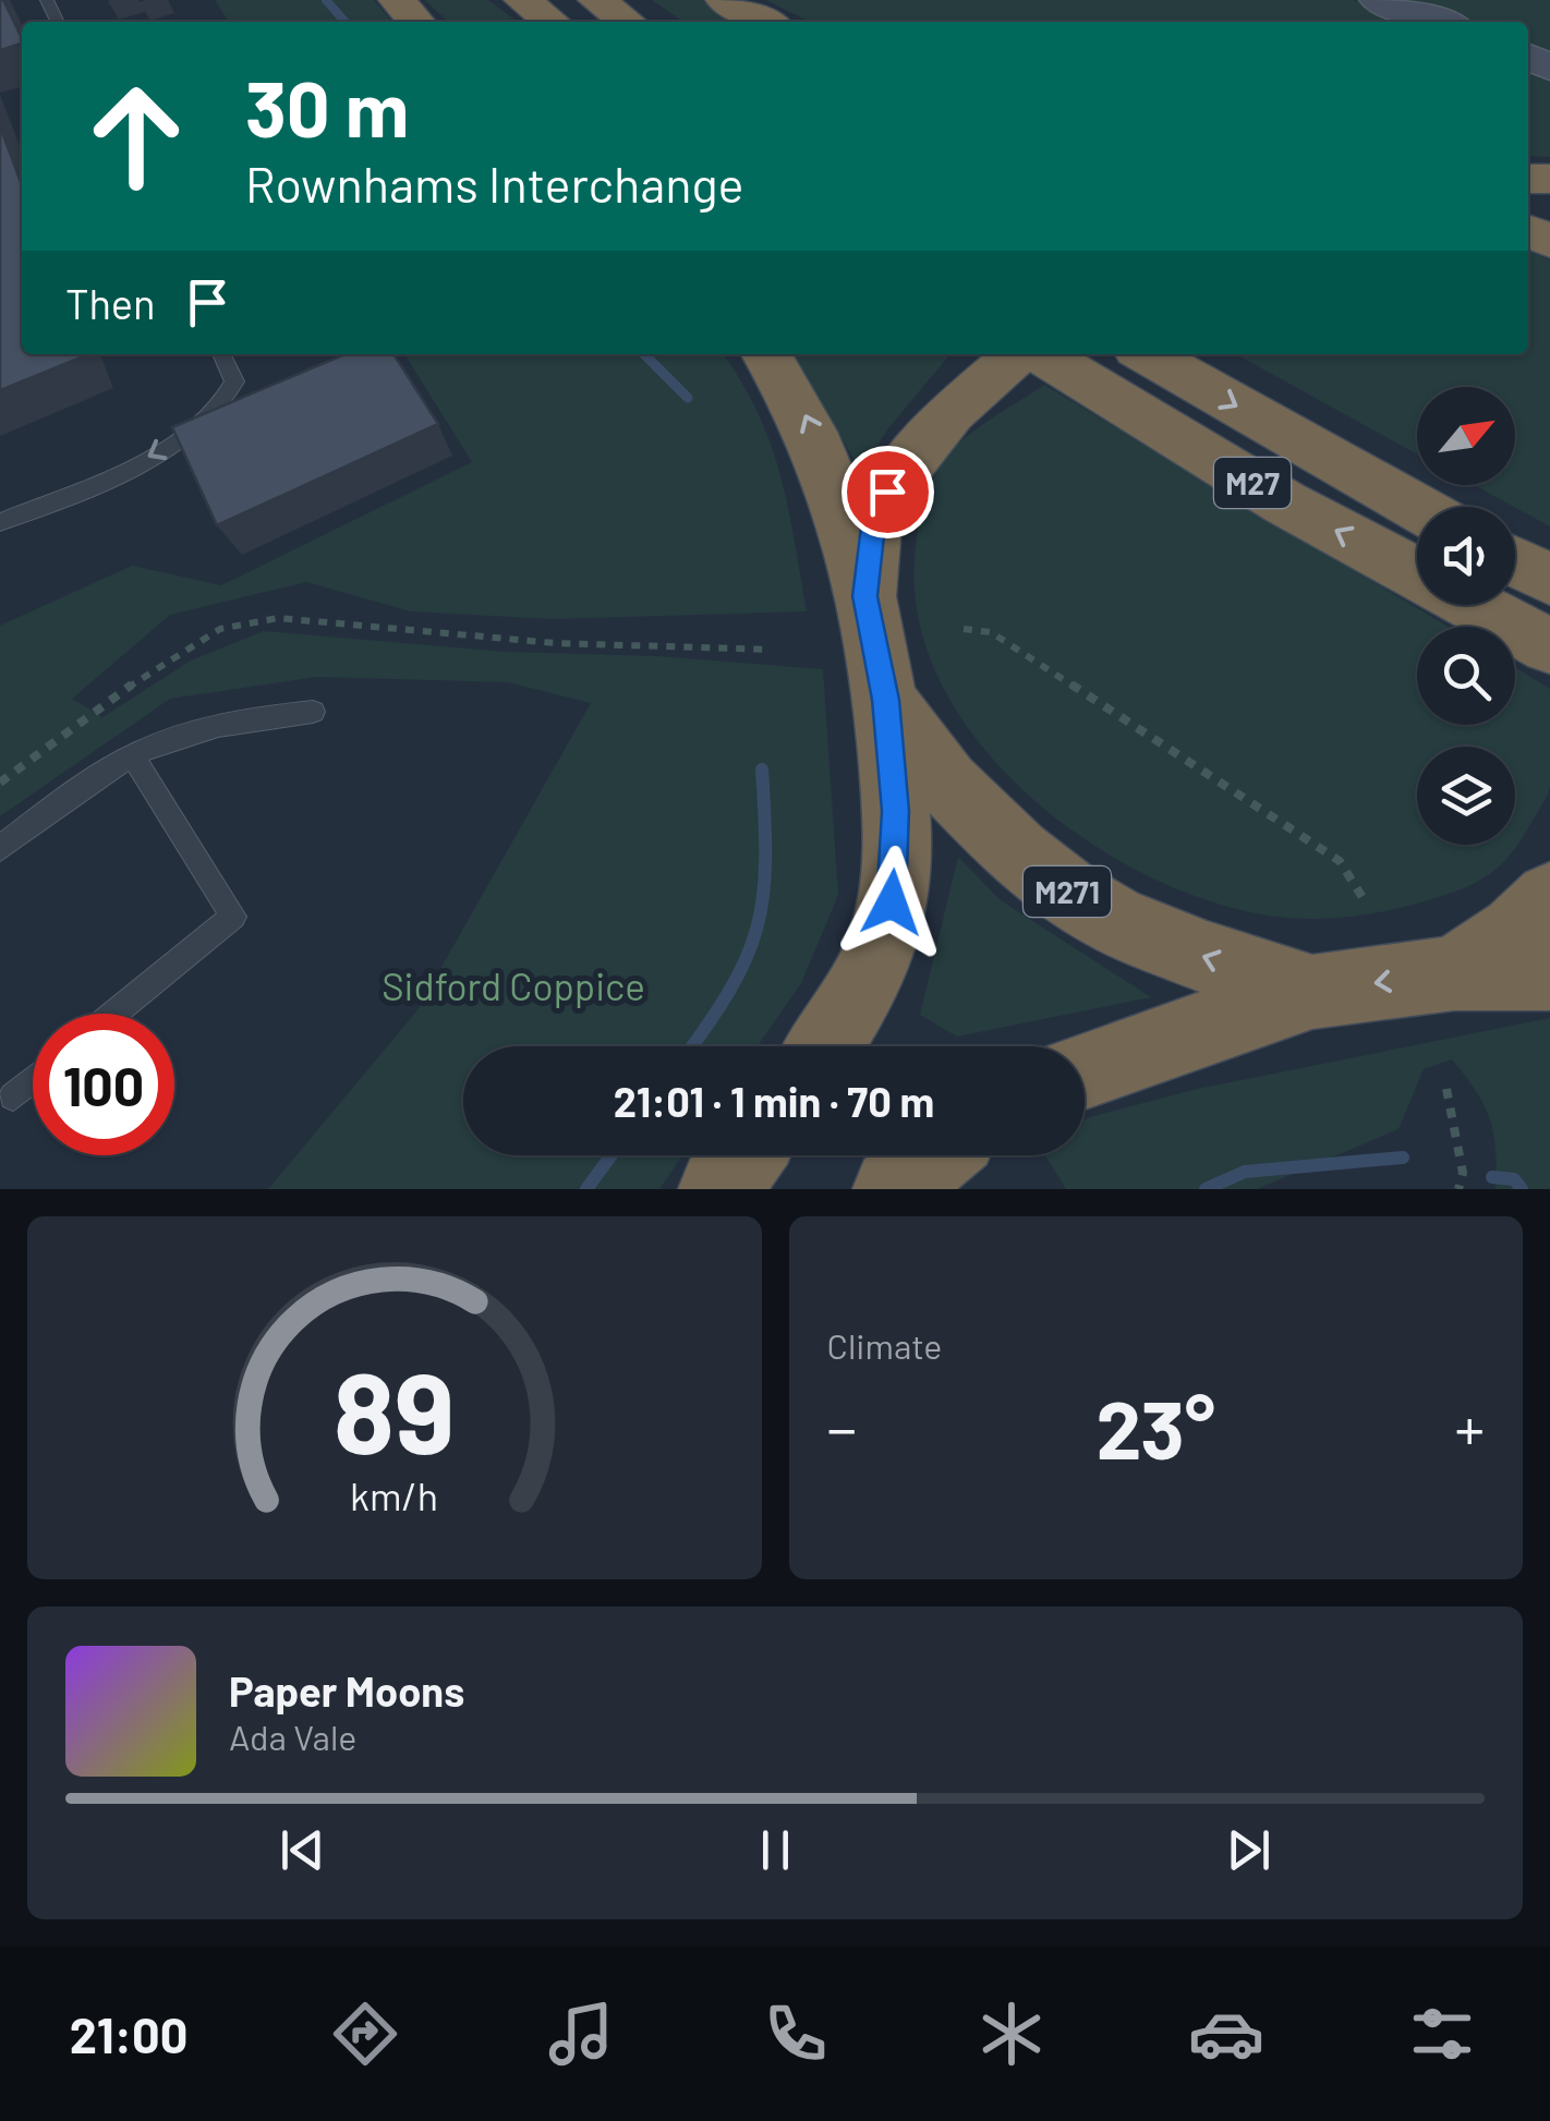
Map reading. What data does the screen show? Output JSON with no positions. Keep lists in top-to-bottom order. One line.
{"streets":{"highway":["M27","M271"]},"parks":["Sidford Coppice"],"north":"top right","page":{"turn":["30 m","Rownhams Interchange"],"then":"Then","limit":"100","trip":"21:01 · 1 min · 70 m","tile":"Climate","heat":["−","23°","+"],"song":["Paper Moons","Ada Vale"],"tabs":"21:00","gauge":["89","km/h"]}}
